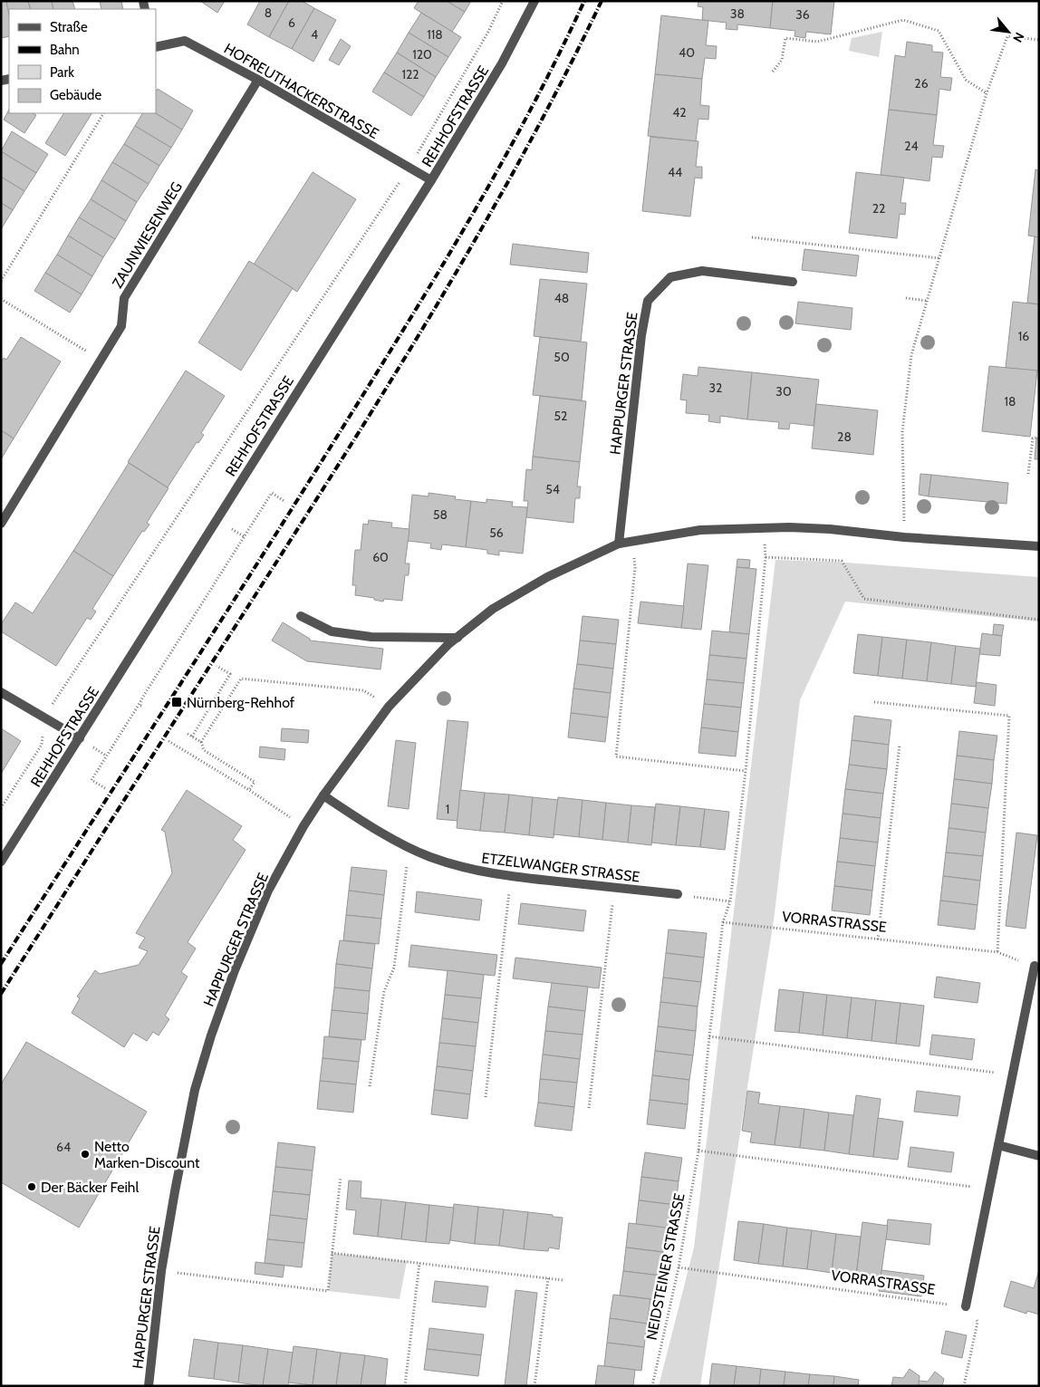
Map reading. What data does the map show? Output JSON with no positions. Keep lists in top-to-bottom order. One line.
{"streets":{"street":["HOFREUTHACKERSTRASSE","REHHOFSTRASSE","ZAUNWIESENWEG","HAPPURGER STRASSE","ETZELWANGER STRASSE"],"path":["VORRASTRASSE","NEIDSTEINER STRASSE"]},"crossings":[["HOFREUTHACKERSTRASSE","REHHOFSTRASSE"],["HOFREUTHACKERSTRASSE","ZAUNWIESENWEG"],["HAPPURGER STRASSE","ETZELWANGER STRASSE"],["VORRASTRASSE","NEIDSTEINER STRASSE"]],"places":{"transit":["Nürnberg-Rehhof"],"other":["Netto Marken-Discount","Der Bäcker Feihl"]},"house_numbers":["8","38","36","6","4","118","40","120","122","26","42","24","44","22","48","16","50","32","30","18","52","28","54","58","56","60","1","64"],"legend":["Straße","Bahn","Park","Gebäude"],"north":"bottom right"}
